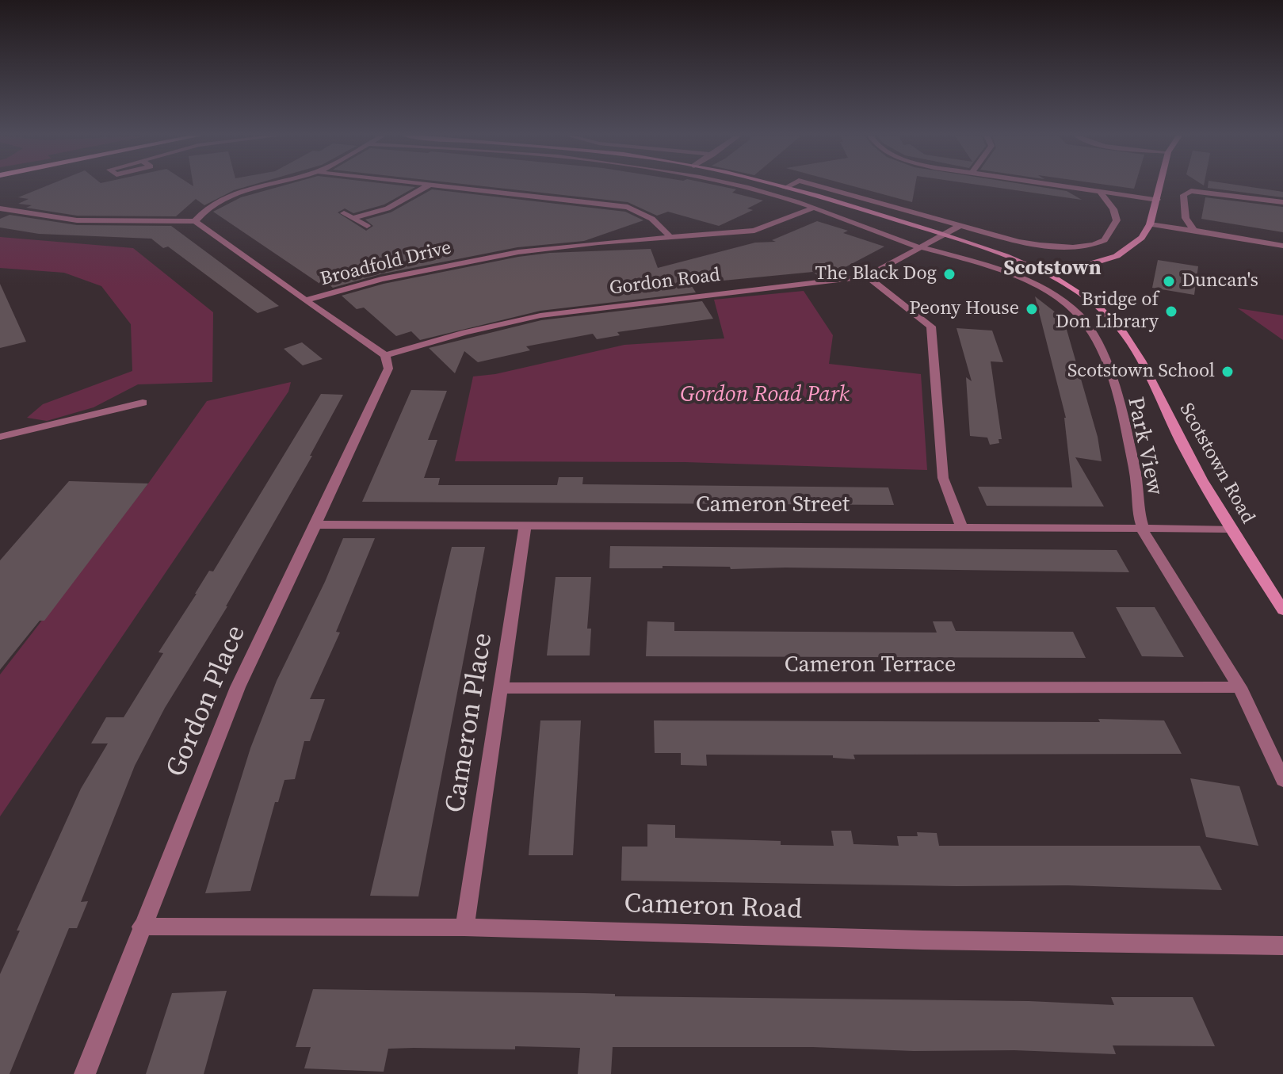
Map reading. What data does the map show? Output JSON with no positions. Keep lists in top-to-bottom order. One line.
{"streets":{"main road":["Scotstown Road"],"street":["Broadfold Drive","Gordon Road","Park View","Cameron Street","Cameron Terrace","Gordon Place","Cameron Place","Cameron Road"]},"crossings":[["Broadfold Drive","Park View"],["Gordon Road","Park View"],["Gordon Road","Scotstown Road"],["Gordon Road","Gordon Place"],["Park View","Cameron Street"],["Park View","Cameron Terrace"],["Scotstown Road","Cameron Street"],["Cameron Street","Gordon Place"],["Cameron Street","Cameron Place"],["Cameron Terrace","Cameron Place"],["Gordon Place","Cameron Road"],["Cameron Place","Cameron Road"]],"districts":["Scotstown"],"parks":["Gordon Road Park"],"places":["The Black Dog","Duncan's","Peony House","Bridge of Don Library","Scotstown School"]}
